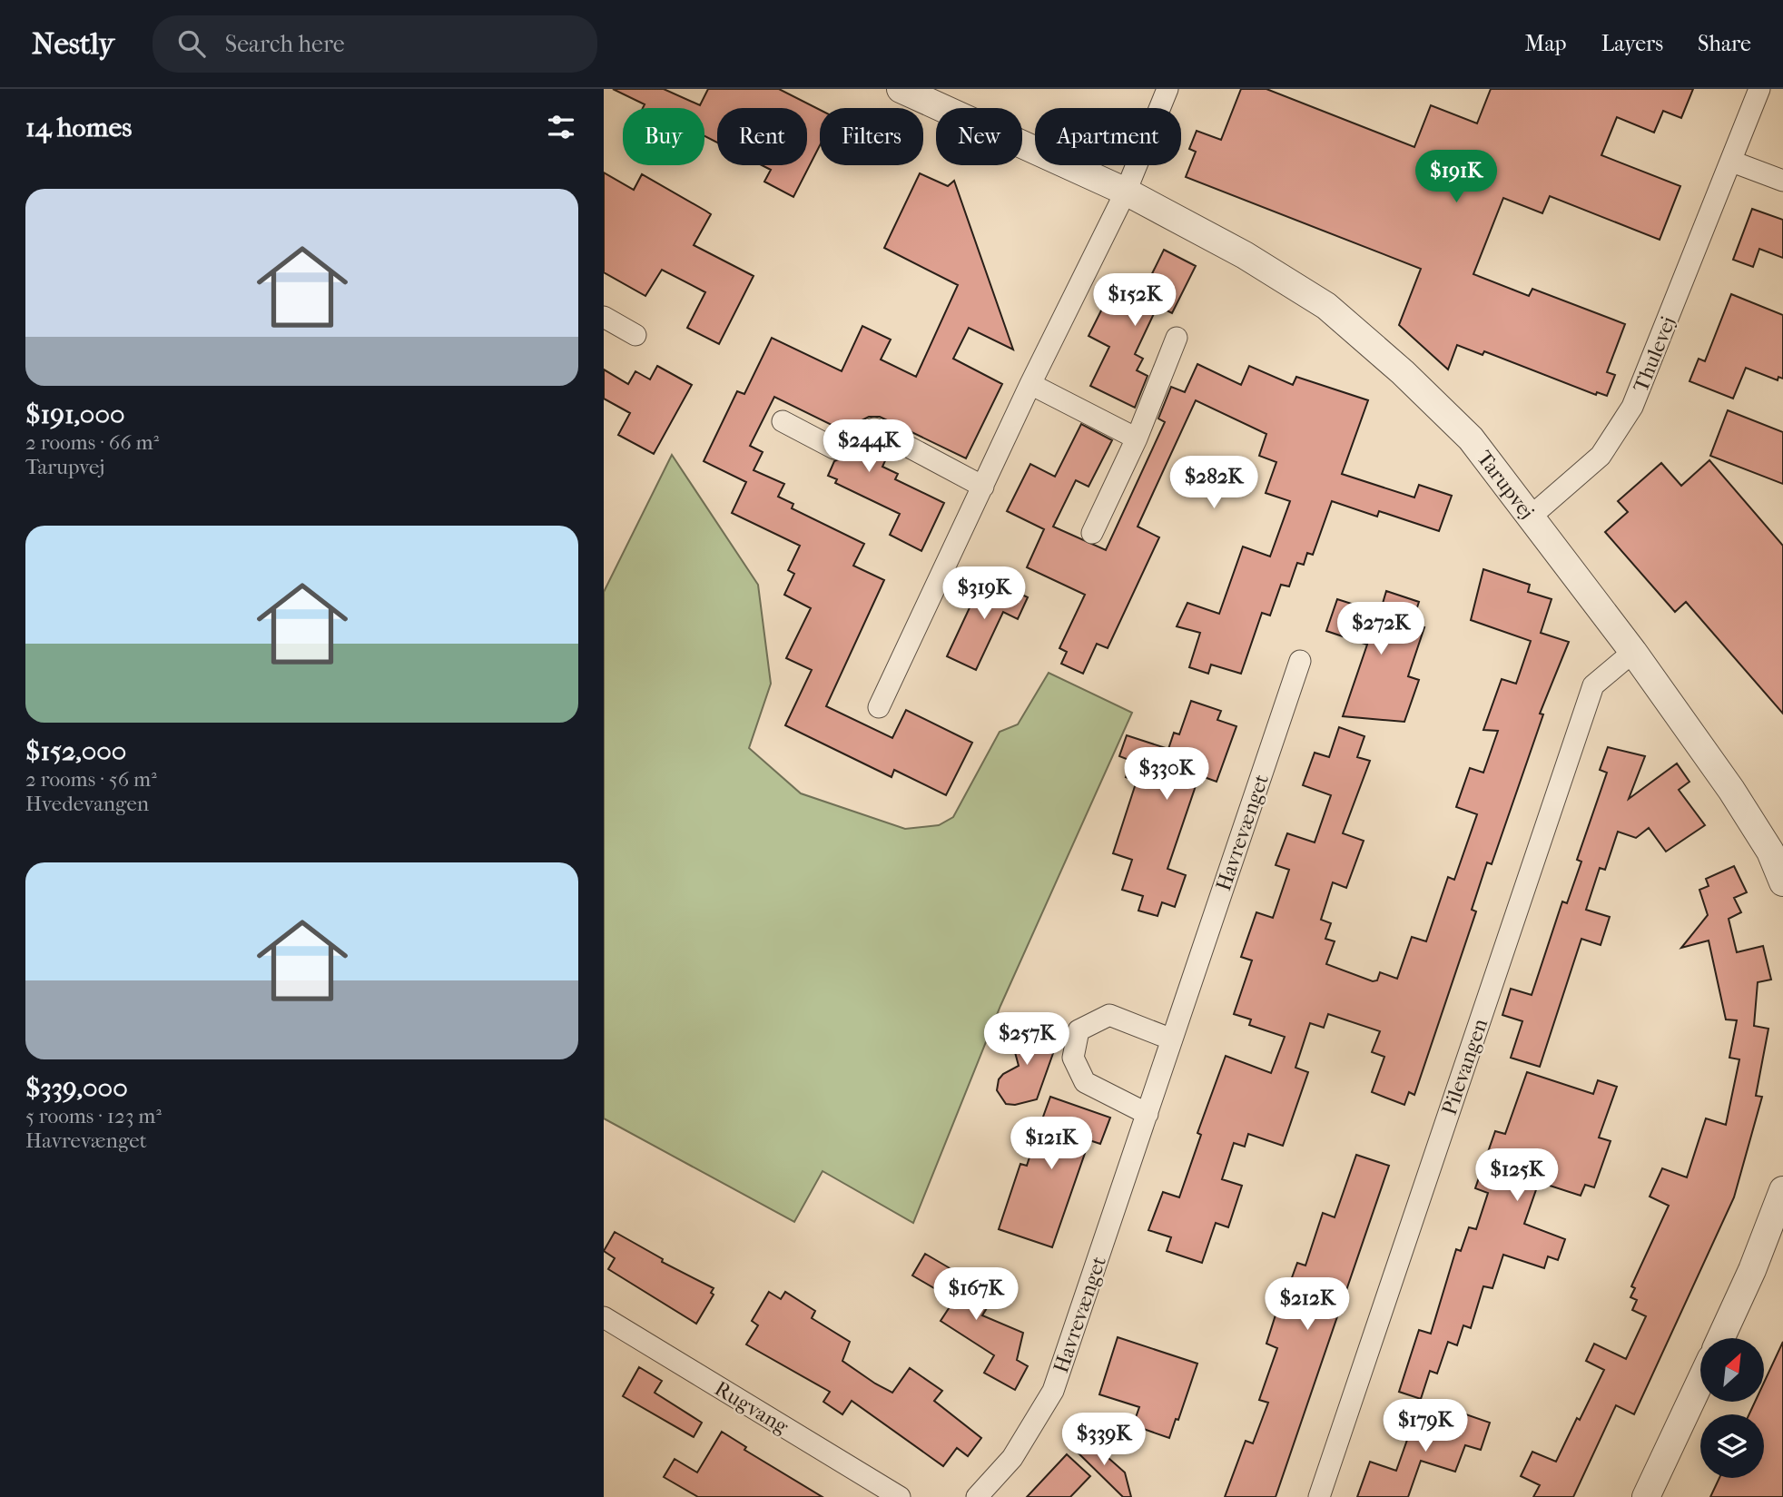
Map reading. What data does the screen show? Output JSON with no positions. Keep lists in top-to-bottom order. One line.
{"streets":{"street":["Thulevej","Tarupvej","Havrevænget","Pilevangen","Rugvang"]},"crossings":[["Thulevej","Tarupvej"],["Tarupvej","Pilevangen"]],"north":"top right","page":{"header":"Nestly","search":"Search here","nav":["Map","Layers","Share"],"heading":"14 homes","chip":["Buy","Rent","Filters","New","Apartment"],"price":["$191K","$152K","$244K","$282K","$319K","$272K","$330K","$257K","$121K","$125K","$167K","$212K","$179K","$339K"],"list":[{"name":"$191,000","note":"2 rooms · 66 m² · Tarupvej"},{"name":"$152,000","note":"2 rooms · 56 m² · Hvedevangen"},{"name":"$339,000","note":"5 rooms · 123 m² · Havrevænget"}]}}
